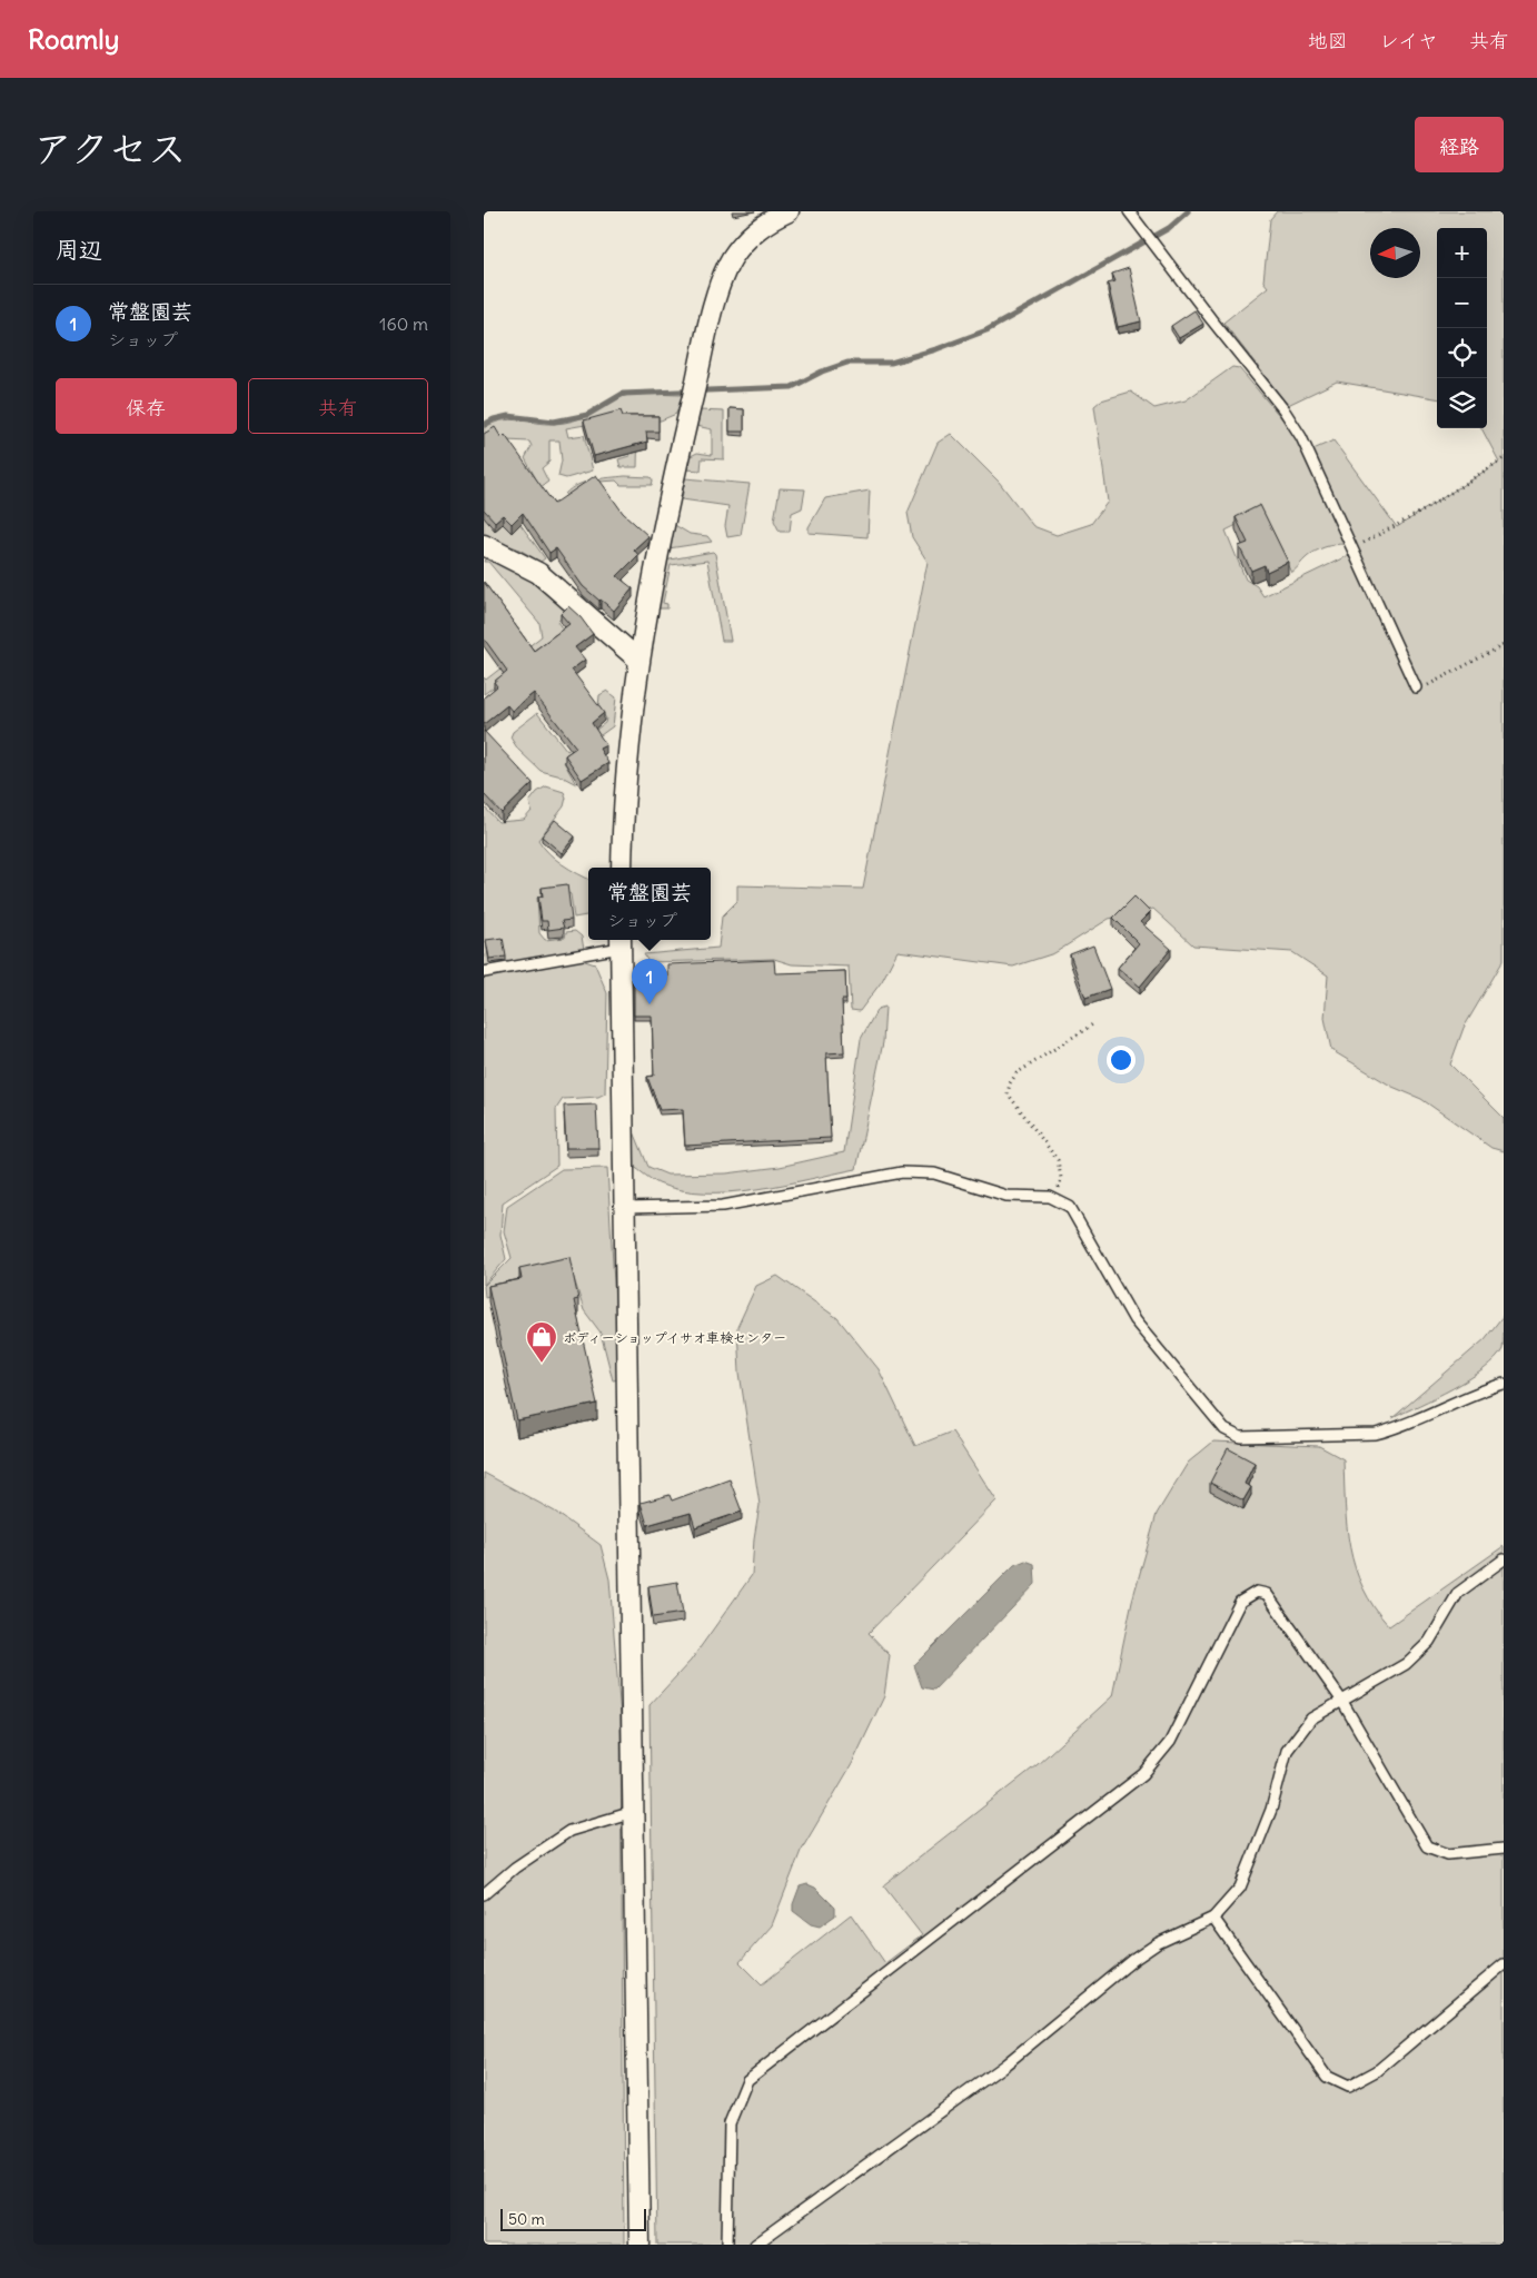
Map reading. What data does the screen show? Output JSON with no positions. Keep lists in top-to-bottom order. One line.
{"places":{"shop":["ボディーショップイサオ車検センター"]},"scale_bar":"50 m","north":"left","page":{"header":"Roamly","nav":["地図","レイヤ","共有"],"title":"アクセス","buttons":["経路",["保存","共有"]],"heading":"周辺","map_buttons":["+","−"],"list":[{"mark":"1","name":"常盤園芸","note":"ショップ","value":"160 m"}],"popup":["常盤園芸","ショップ"],"pins":"1","scale":"50 m"}}
